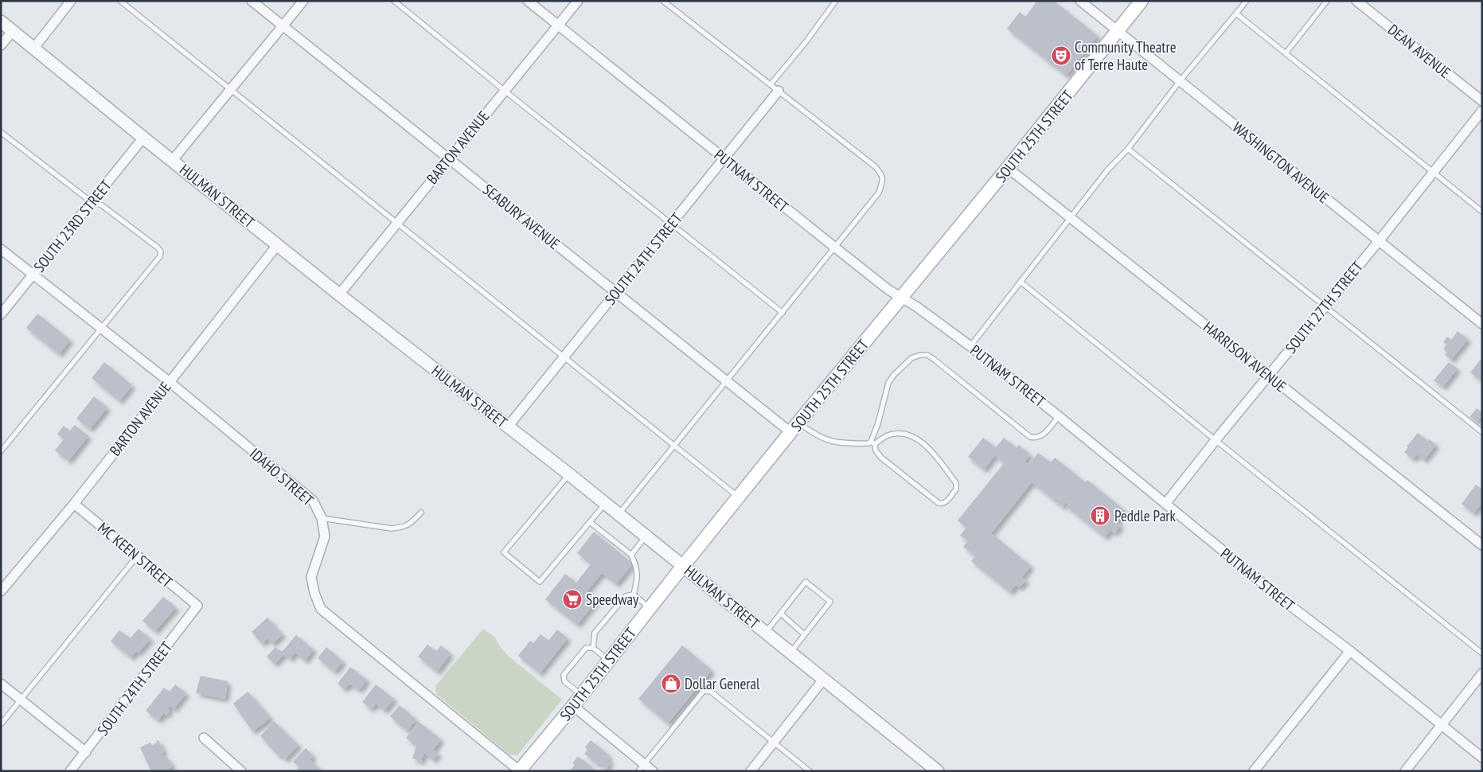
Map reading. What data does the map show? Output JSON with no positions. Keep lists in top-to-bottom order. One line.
{"streets":{"main road":["SOUTH 25TH STREET"],"street":["DEAN AVENUE","BARTON AVENUE","WASHINGTON AVENUE","PUTNAM STREET","HULMAN STREET","SEABURY AVENUE","SOUTH 23RD STREET","SOUTH 24TH STREET","SOUTH 27TH STREET","HARRISON AVENUE","IDAHO STREET","MC KEEN STREET"]},"crossings":[["SOUTH 25TH STREET","WASHINGTON AVENUE"],["SOUTH 25TH STREET","PUTNAM STREET"],["SOUTH 25TH STREET","HULMAN STREET"],["SOUTH 25TH STREET","SEABURY AVENUE"],["SOUTH 25TH STREET","HARRISON AVENUE"],["SOUTH 25TH STREET","IDAHO STREET"],["BARTON AVENUE","PUTNAM STREET"],["BARTON AVENUE","HULMAN STREET"],["BARTON AVENUE","SEABURY AVENUE"],["BARTON AVENUE","IDAHO STREET"],["BARTON AVENUE","MC KEEN STREET"],["WASHINGTON AVENUE","SOUTH 27TH STREET"],["PUTNAM STREET","SOUTH 24TH STREET"],["PUTNAM STREET","SOUTH 27TH STREET"],["HULMAN STREET","SOUTH 23RD STREET"],["HULMAN STREET","SOUTH 24TH STREET"],["SEABURY AVENUE","SOUTH 24TH STREET"],["SOUTH 23RD STREET","IDAHO STREET"],["SOUTH 24TH STREET","MC KEEN STREET"],["SOUTH 27TH STREET","HARRISON AVENUE"]],"places":{"theatre":["Community Theatre of Terre Haute"],"building":["Peddle Park"],"supermarket":["Speedway"],"shop":["Dollar General"]}}
